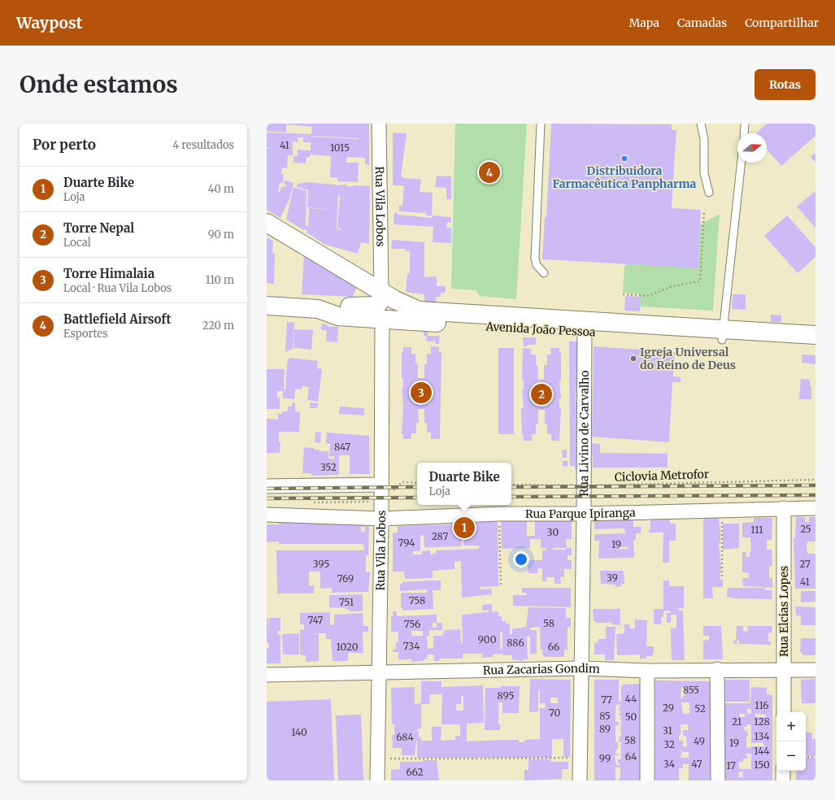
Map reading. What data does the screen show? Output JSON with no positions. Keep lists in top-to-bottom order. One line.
{"streets":{"main road":["Avenida João Pessoa"],"street":["Rua Vila Lobos","Rua Livino de Carvalho","Rua Parque Ipiranga","Rua Elcias Lopes","Rua Zacarias Gondim"],"path":["Ciclovia Metrofor"]},"crossings":[["Rua Vila Lobos","Avenida João Pessoa"],["Rua Vila Lobos","Rua Parque Ipiranga"],["Rua Vila Lobos","Rua Zacarias Gondim"],["Avenida João Pessoa","Rua Livino de Carvalho"],["Rua Livino de Carvalho","Ciclovia Metrofor"],["Rua Livino de Carvalho","Rua Parque Ipiranga"],["Rua Livino de Carvalho","Rua Zacarias Gondim"],["Rua Parque Ipiranga","Rua Elcias Lopes"],["Rua Elcias Lopes","Rua Zacarias Gondim"]],"places":["Distribuidora Farmacêutica Panpharma","Igreja Universal do Reino de Deus"],"house_numbers":["41","1015","847","352","25","111","30","287","794","19","395","27","39","769","41","758","751","747","58","756","900","886","734","1020","66","855","895","44","77","116","29","52","70","85","50","21","128","89","31","140","134","684","58","49","19","32","144","64","99","34","47","150","17","662"],"north":"right","page":{"header":"Waypost","nav":["Mapa","Camadas","Compartilhar"],"buttons":"Rotas","title":"Onde estamos","heading":["Por perto","4 resultados"],"pins":["4","3","2","1"],"list":[{"mark":"1","name":"Duarte Bike","note":"Loja","value":"40 m"},{"mark":"2","name":"Torre Nepal","note":"Local","value":"90 m"},{"mark":"3","name":"Torre Himalaia","note":"Local · Rua Vila Lobos","value":"110 m"},{"mark":"4","name":"Battlefield Airsoft","note":"Esportes","value":"220 m"}],"popup":["Duarte Bike","Loja"],"map_buttons":["+","−"]}}
